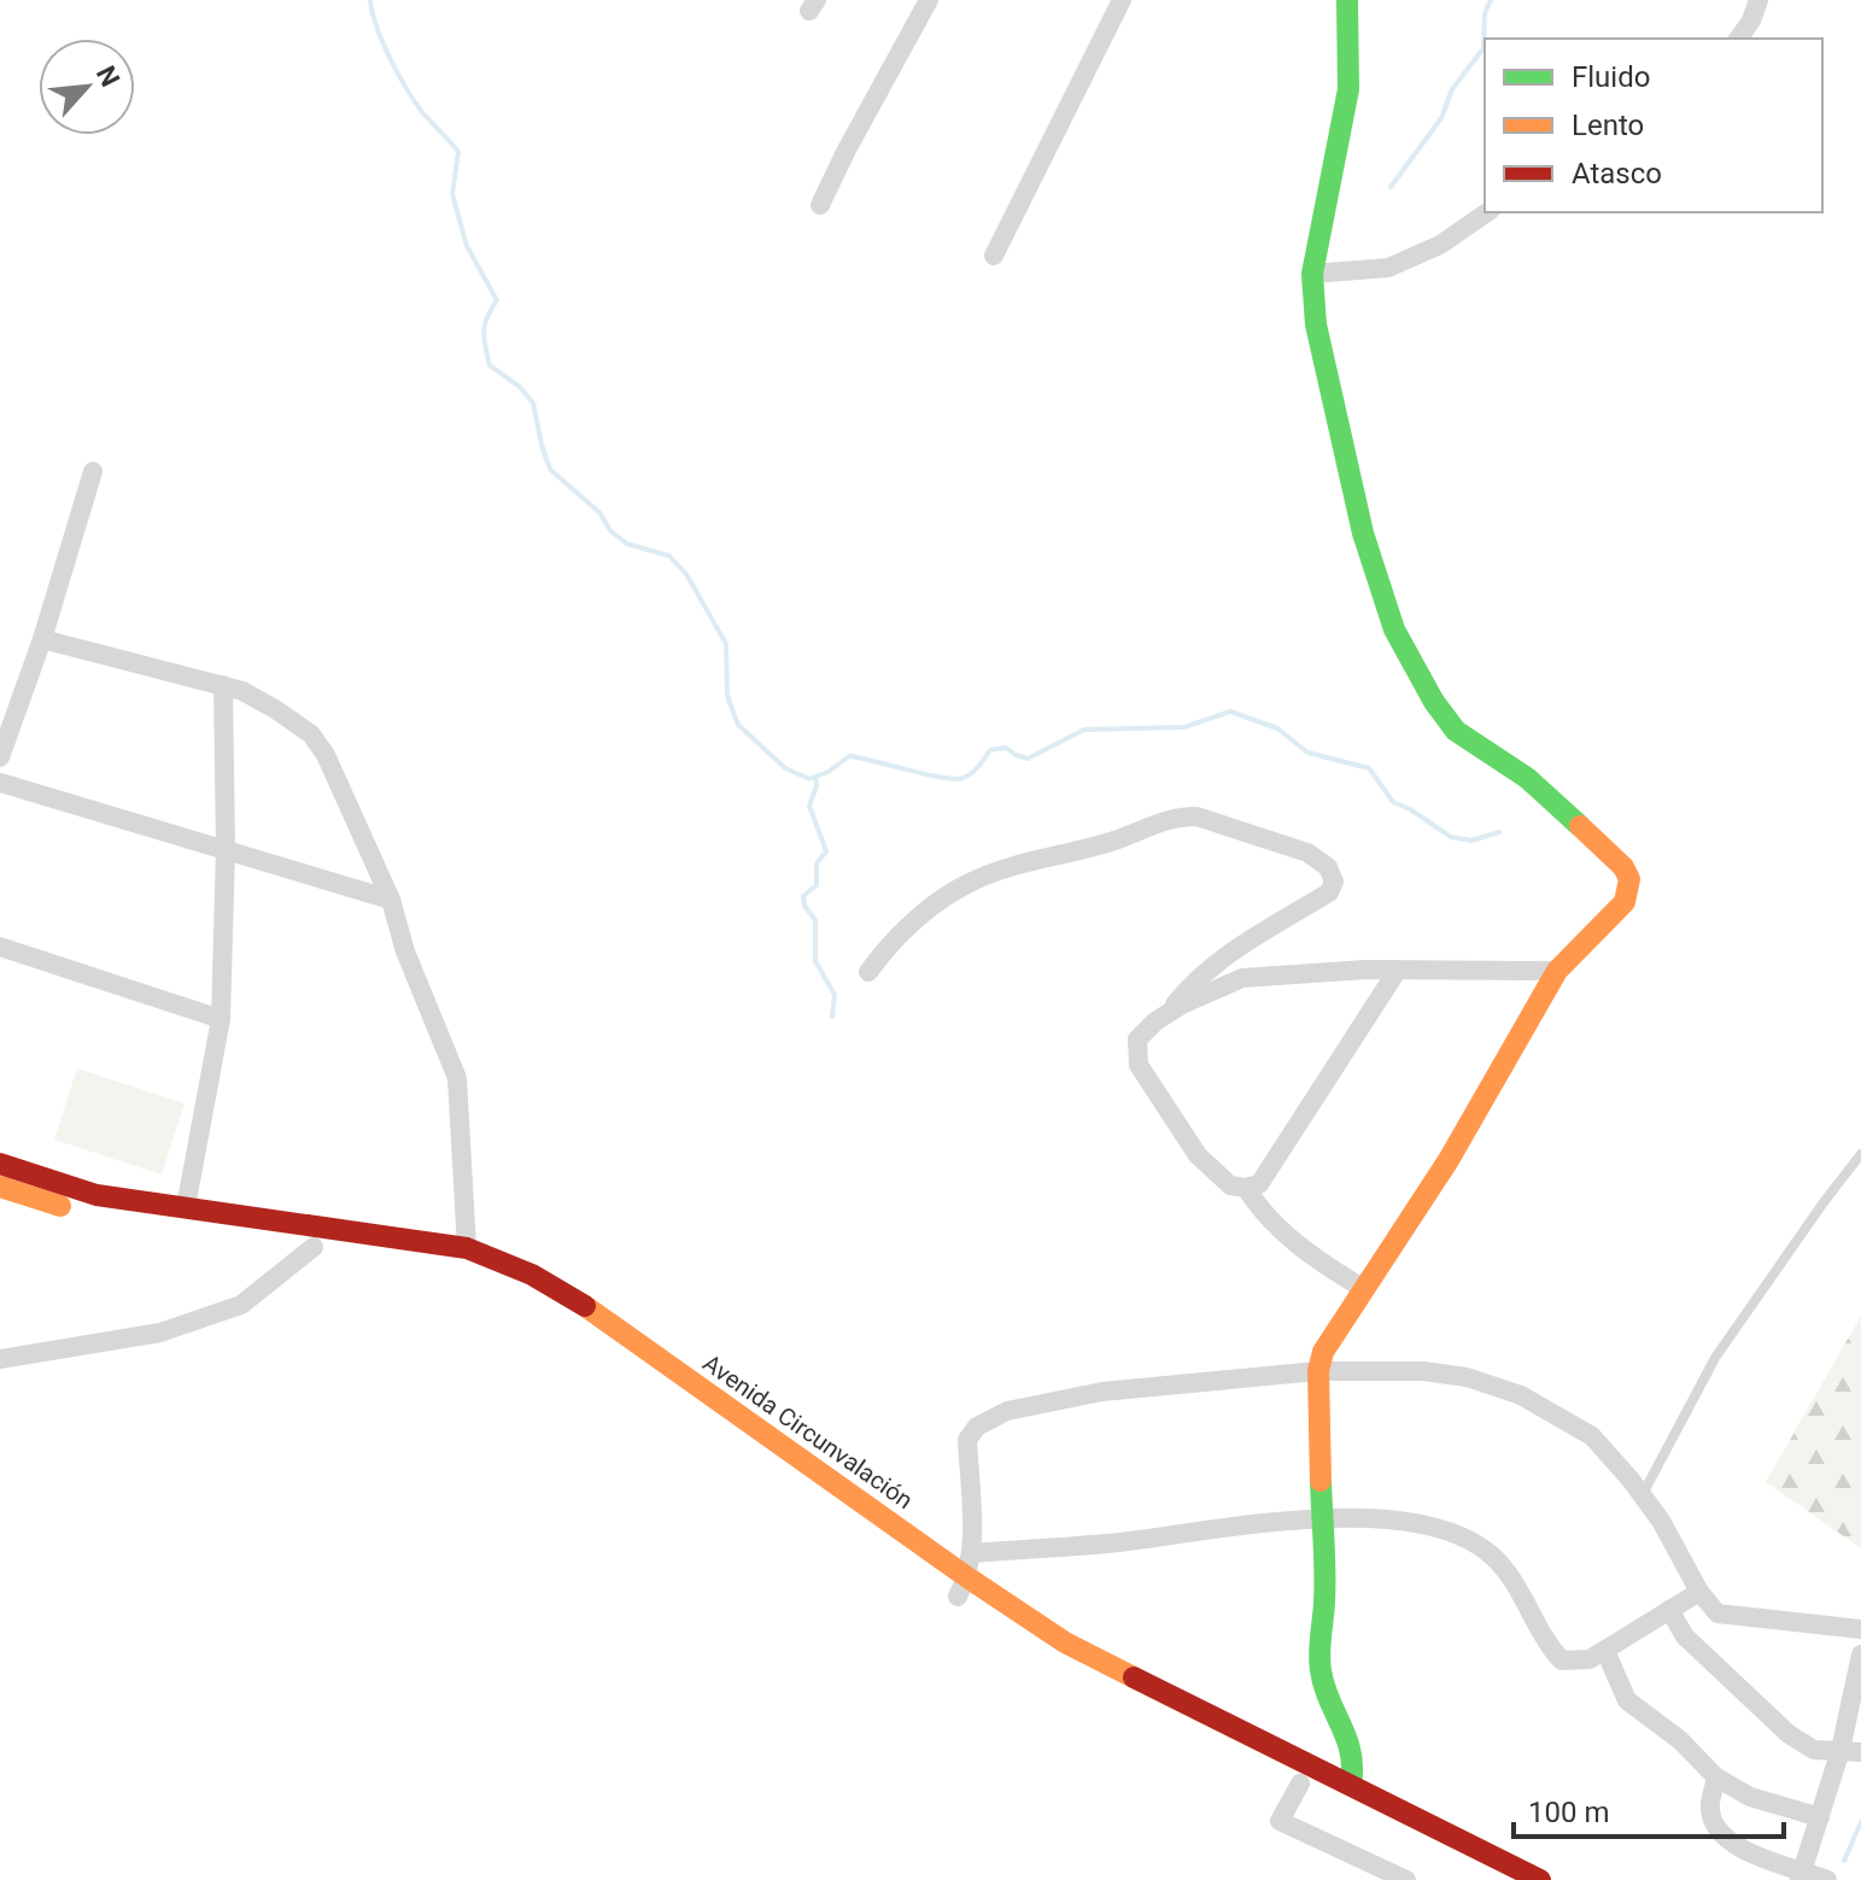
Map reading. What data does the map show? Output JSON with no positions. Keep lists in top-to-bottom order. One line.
{"streets":{"main road":["Avenida Circunvalación"]},"legend":["Fluido","Lento","Atasco"],"scale_bar":"100 m","north":"top right"}
